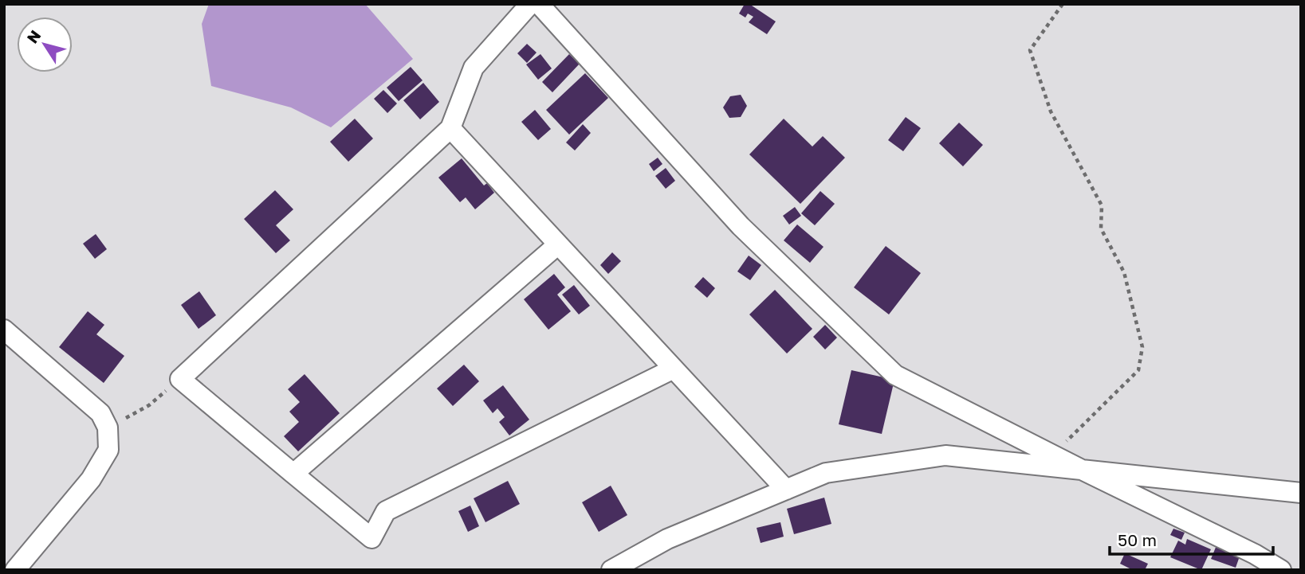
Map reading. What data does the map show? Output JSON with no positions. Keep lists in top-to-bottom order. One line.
{"scale_bar":"50 m","north":"top left"}
